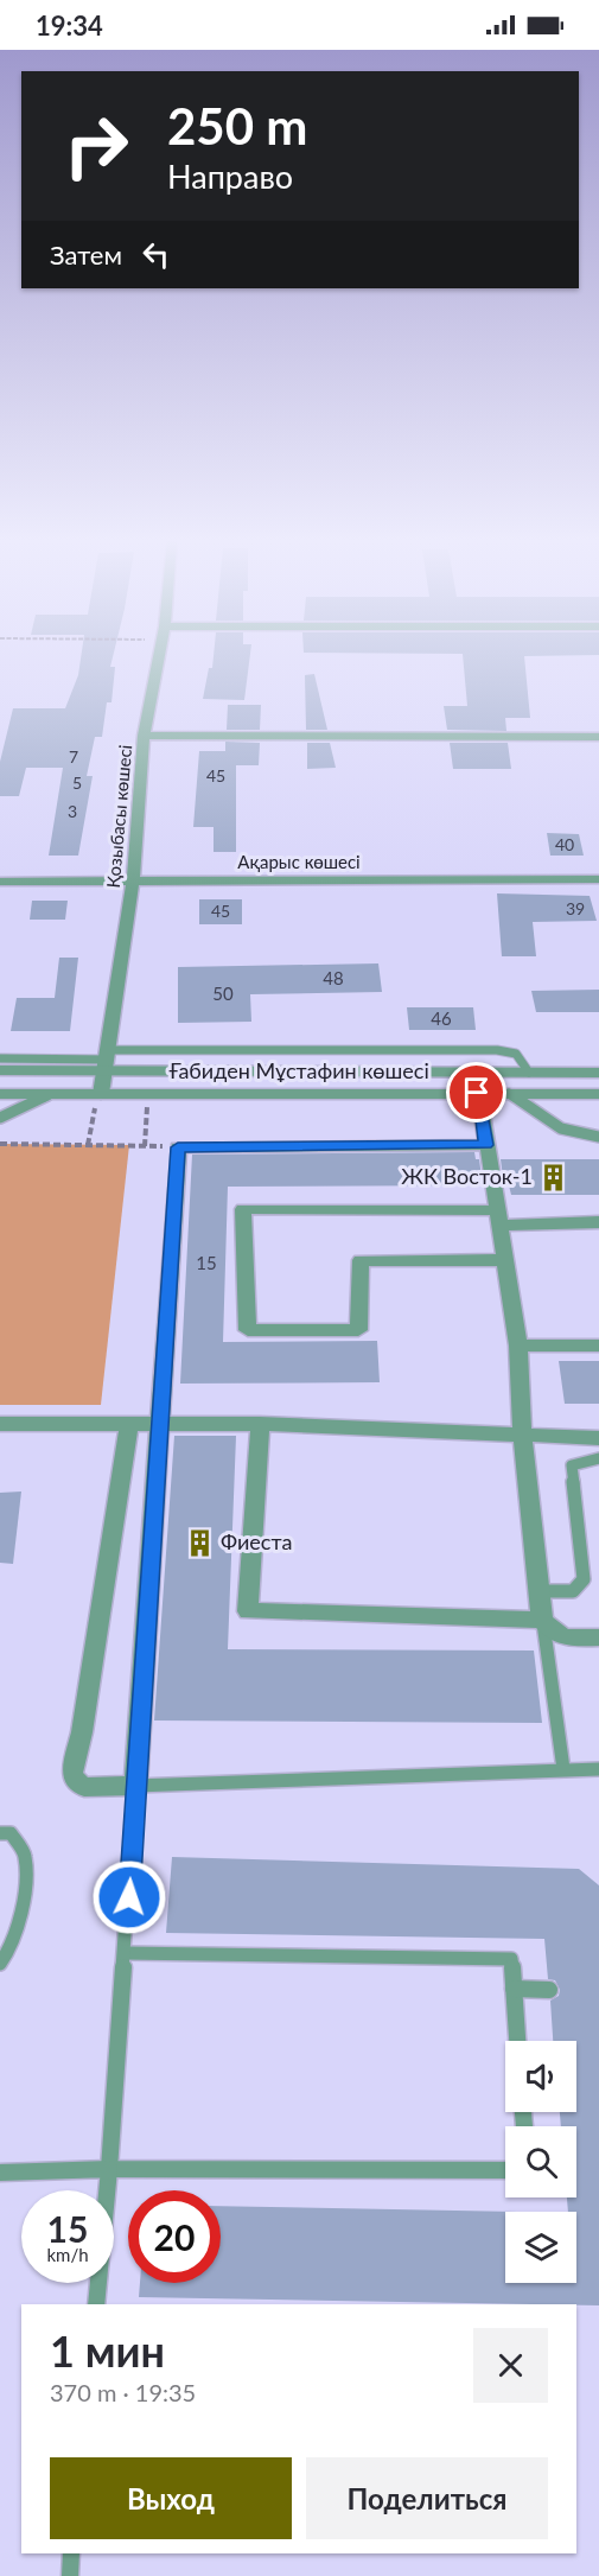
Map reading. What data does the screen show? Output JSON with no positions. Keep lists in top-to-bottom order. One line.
{"streets":{"street":["Қозыбасы көшесі","Ақарыс көшесі","Ғабиден Мұстафин көшесі"]},"crossings":[["Қозыбасы көшесі","Ақарыс көшесі"],["Қозыбасы көшесі","Ғабиден Мұстафин көшесі"]],"places":{"building":["ЖК Восток-1","Фиеста"]},"house_numbers":["7","45","5","3","40","39","45","48","50","46","15"],"page":{"status":"19:34","turn":["250 m","Направо"],"then":"Затем","speed":"15 km/h","limit":"20","heading":["1 мин","370 m · 19:35"],"buttons":["Выход","Поделиться"]}}
